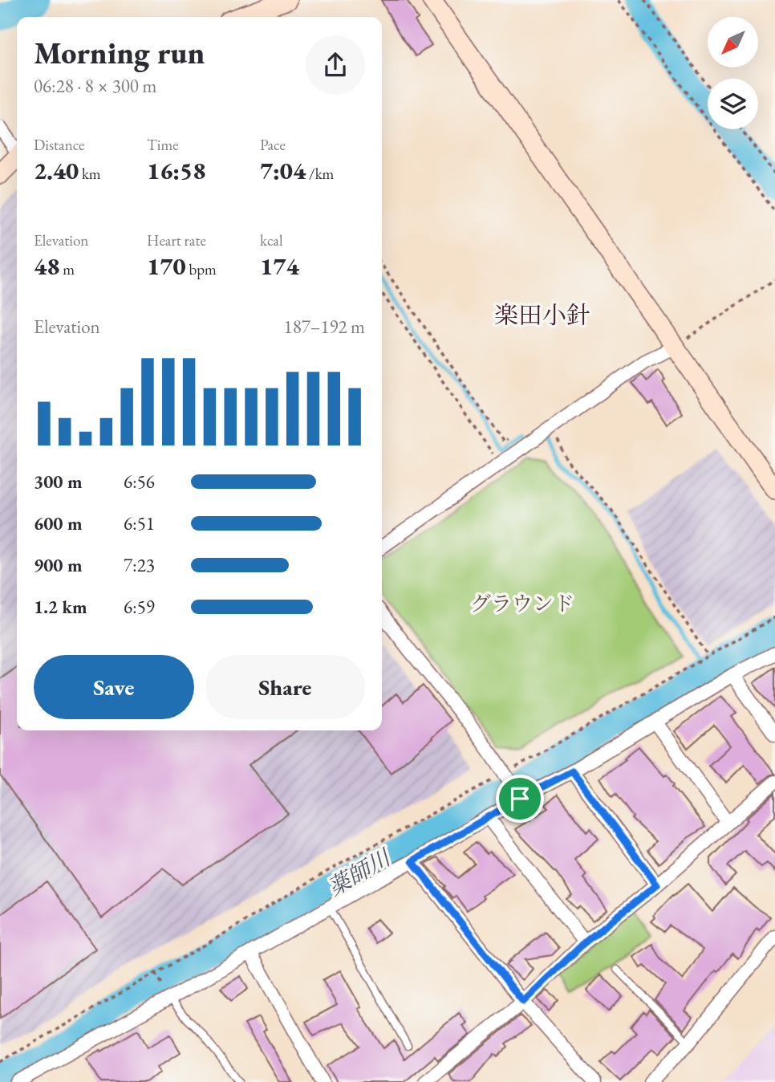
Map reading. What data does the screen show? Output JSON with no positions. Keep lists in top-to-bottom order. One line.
{"districts":["楽田小針"],"water":["薬師川"],"parks":["グラウンド"],"north":"bottom left","page":{"heading":["Morning run","06:28 · 8 × 300 m"],"stats":[["Distance","2.40 km"],["Time","16:58"],["Pace","7:04 /km"],["Elevation","48 m"],["Heart rate","170 bpm"],["kcal","174"]],"chart":["Elevation","187–192 m"],"list":[{"name":"300 m","note":"6:56"},{"name":"600 m","note":"6:51"},{"name":"900 m","note":"7:23"},{"name":"1.2 km","note":"6:59"}],"buttons":["Save","Share"]}}
